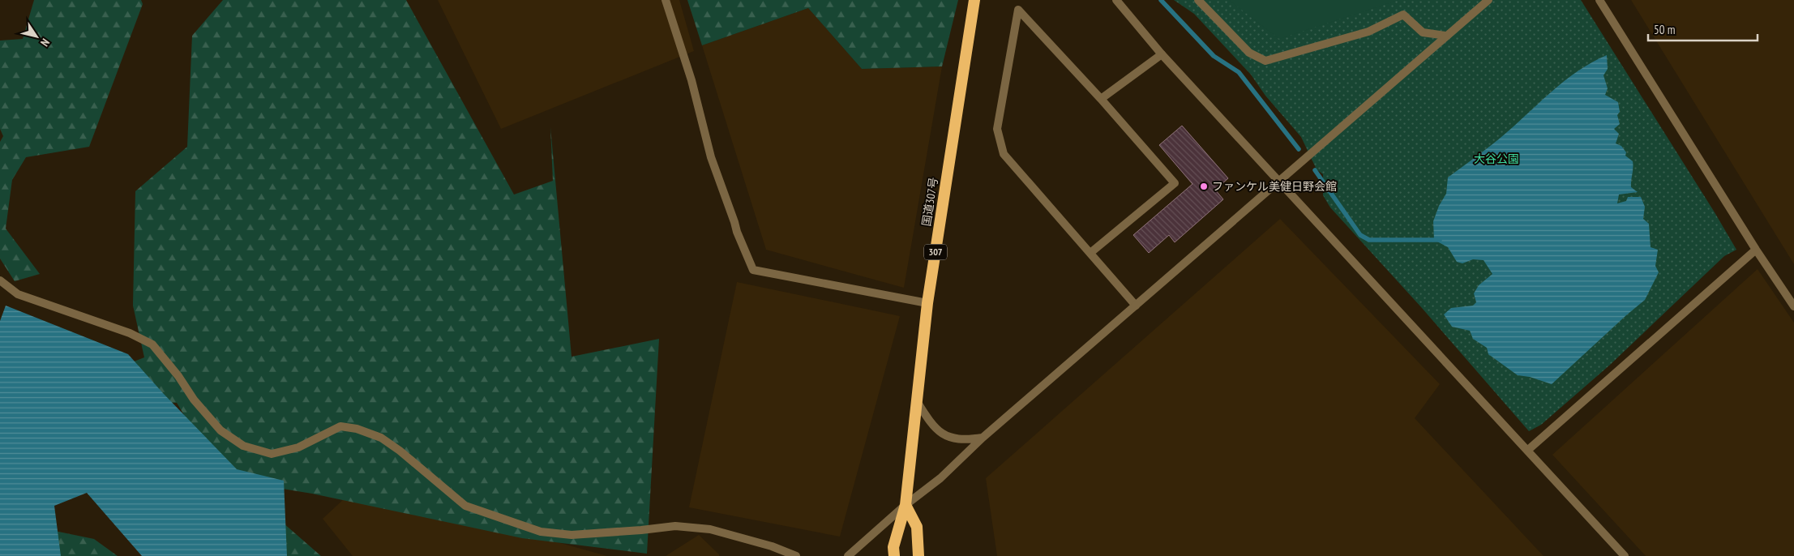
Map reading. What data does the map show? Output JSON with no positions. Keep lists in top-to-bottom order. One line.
{"streets":{"highway":["国道307号","307"]},"parks":["大谷公園"],"places":["ファンケル美健日野会館"],"scale_bar":"50 m","north":"bottom right"}
